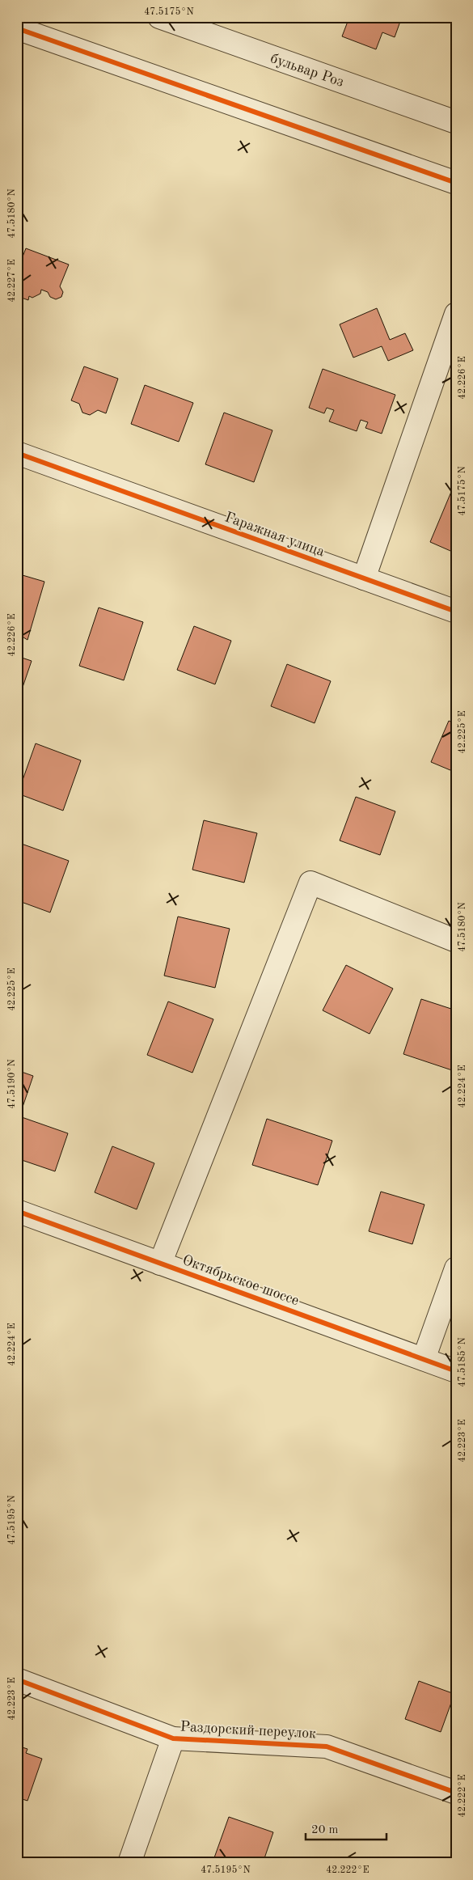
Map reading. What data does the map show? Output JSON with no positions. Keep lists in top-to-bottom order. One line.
{"streets":{"street":["бульвар Роз","Гаражная улица","Октябрьское шоссе","Раздорский переулок"]},"scale_bar":"20 m","coordinates":["47.5175°N","47.5180°N","42.227°E","42.226°E","42.225°E","47.5190°N","42.224°E","47.5185°N","42.223°E","47.5195°N","42.222°E"]}
